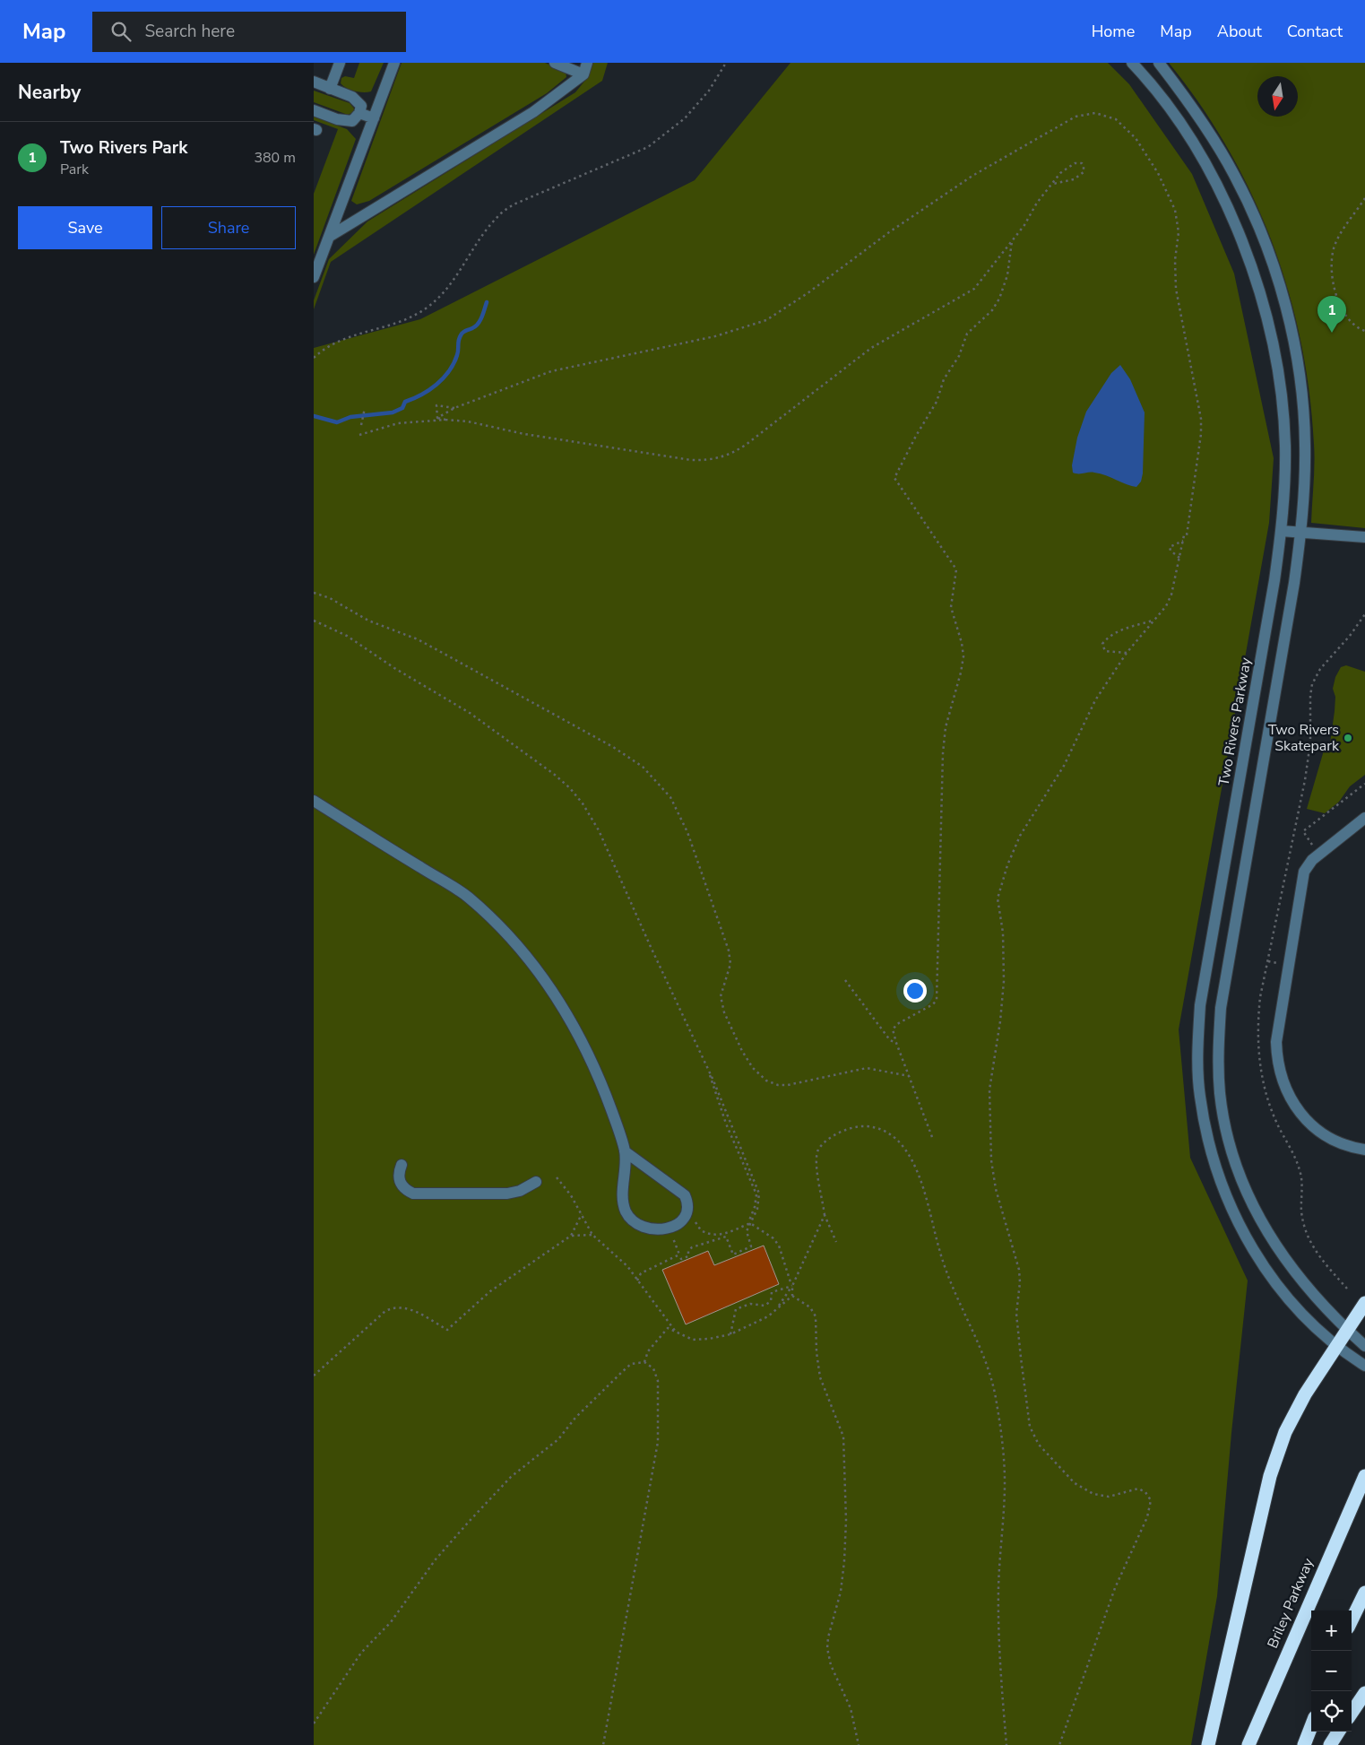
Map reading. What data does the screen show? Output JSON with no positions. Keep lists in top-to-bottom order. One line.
{"streets":{"highway":["Briley Parkway"],"street":["Two Rivers Parkway"]},"places":["Two Rivers Skatepark"],"north":"bottom","page":{"header":"Map","search":"Search here","nav":["Home","Map","About","Contact"],"heading":"Nearby","list":[{"mark":"1","name":"Two Rivers Park","note":"Park","value":"380 m"}],"buttons":["Save","Share"],"pins":"1","map_buttons":["+","−"]}}
